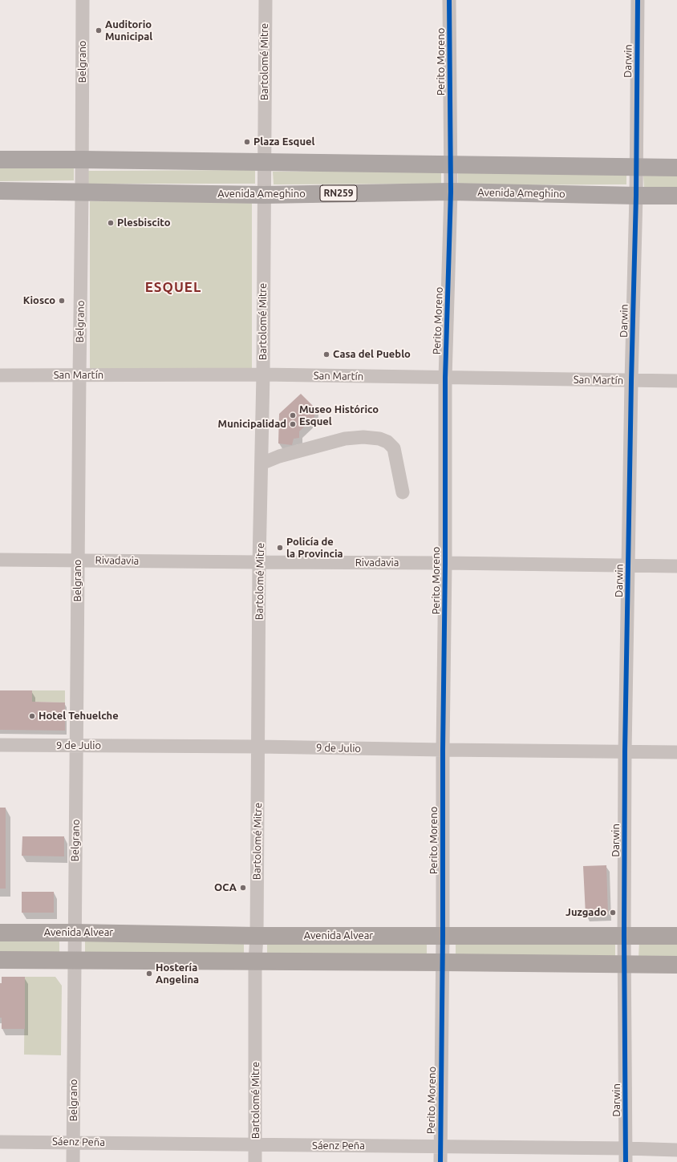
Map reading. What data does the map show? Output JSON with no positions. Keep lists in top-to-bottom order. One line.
{"streets":{"highway":["RN259","Avenida Ameghino"],"main road":["Avenida Alvear"],"street":["Darwin","Belgrano","Bartolomé Mitre","Perito Moreno","San Martín","Rivadavia","9 de Julio","Sáenz Peña"]},"crossings":[["Darwin","Avenida Ameghino"],["Darwin","San Martín"],["Darwin","Rivadavia"],["Darwin","9 de Julio"],["Darwin","Avenida Alvear"],["Darwin","Sáenz Peña"],["Belgrano","Avenida Ameghino"],["Belgrano","San Martín"],["Belgrano","Rivadavia"],["Belgrano","9 de Julio"],["Belgrano","Avenida Alvear"],["Belgrano","Sáenz Peña"],["Bartolomé Mitre","Avenida Ameghino"],["Bartolomé Mitre","San Martín"],["Bartolomé Mitre","Rivadavia"],["Bartolomé Mitre","9 de Julio"],["Bartolomé Mitre","Avenida Alvear"],["Bartolomé Mitre","Sáenz Peña"],["Perito Moreno","Avenida Ameghino"],["Perito Moreno","San Martín"],["Perito Moreno","Rivadavia"],["Perito Moreno","9 de Julio"],["Perito Moreno","Avenida Alvear"],["Perito Moreno","Sáenz Peña"]],"districts":["ESQUEL"],"places":["Auditorio Municipal","Plaza Esquel","Plesbiscito","Kiosco","Casa del Pueblo","Museo Histórico Esquel","Municipalidad","Policía de la Provincia","Hotel Tehuelche","OCA","Juzgado","Hostería Angelina"]}
